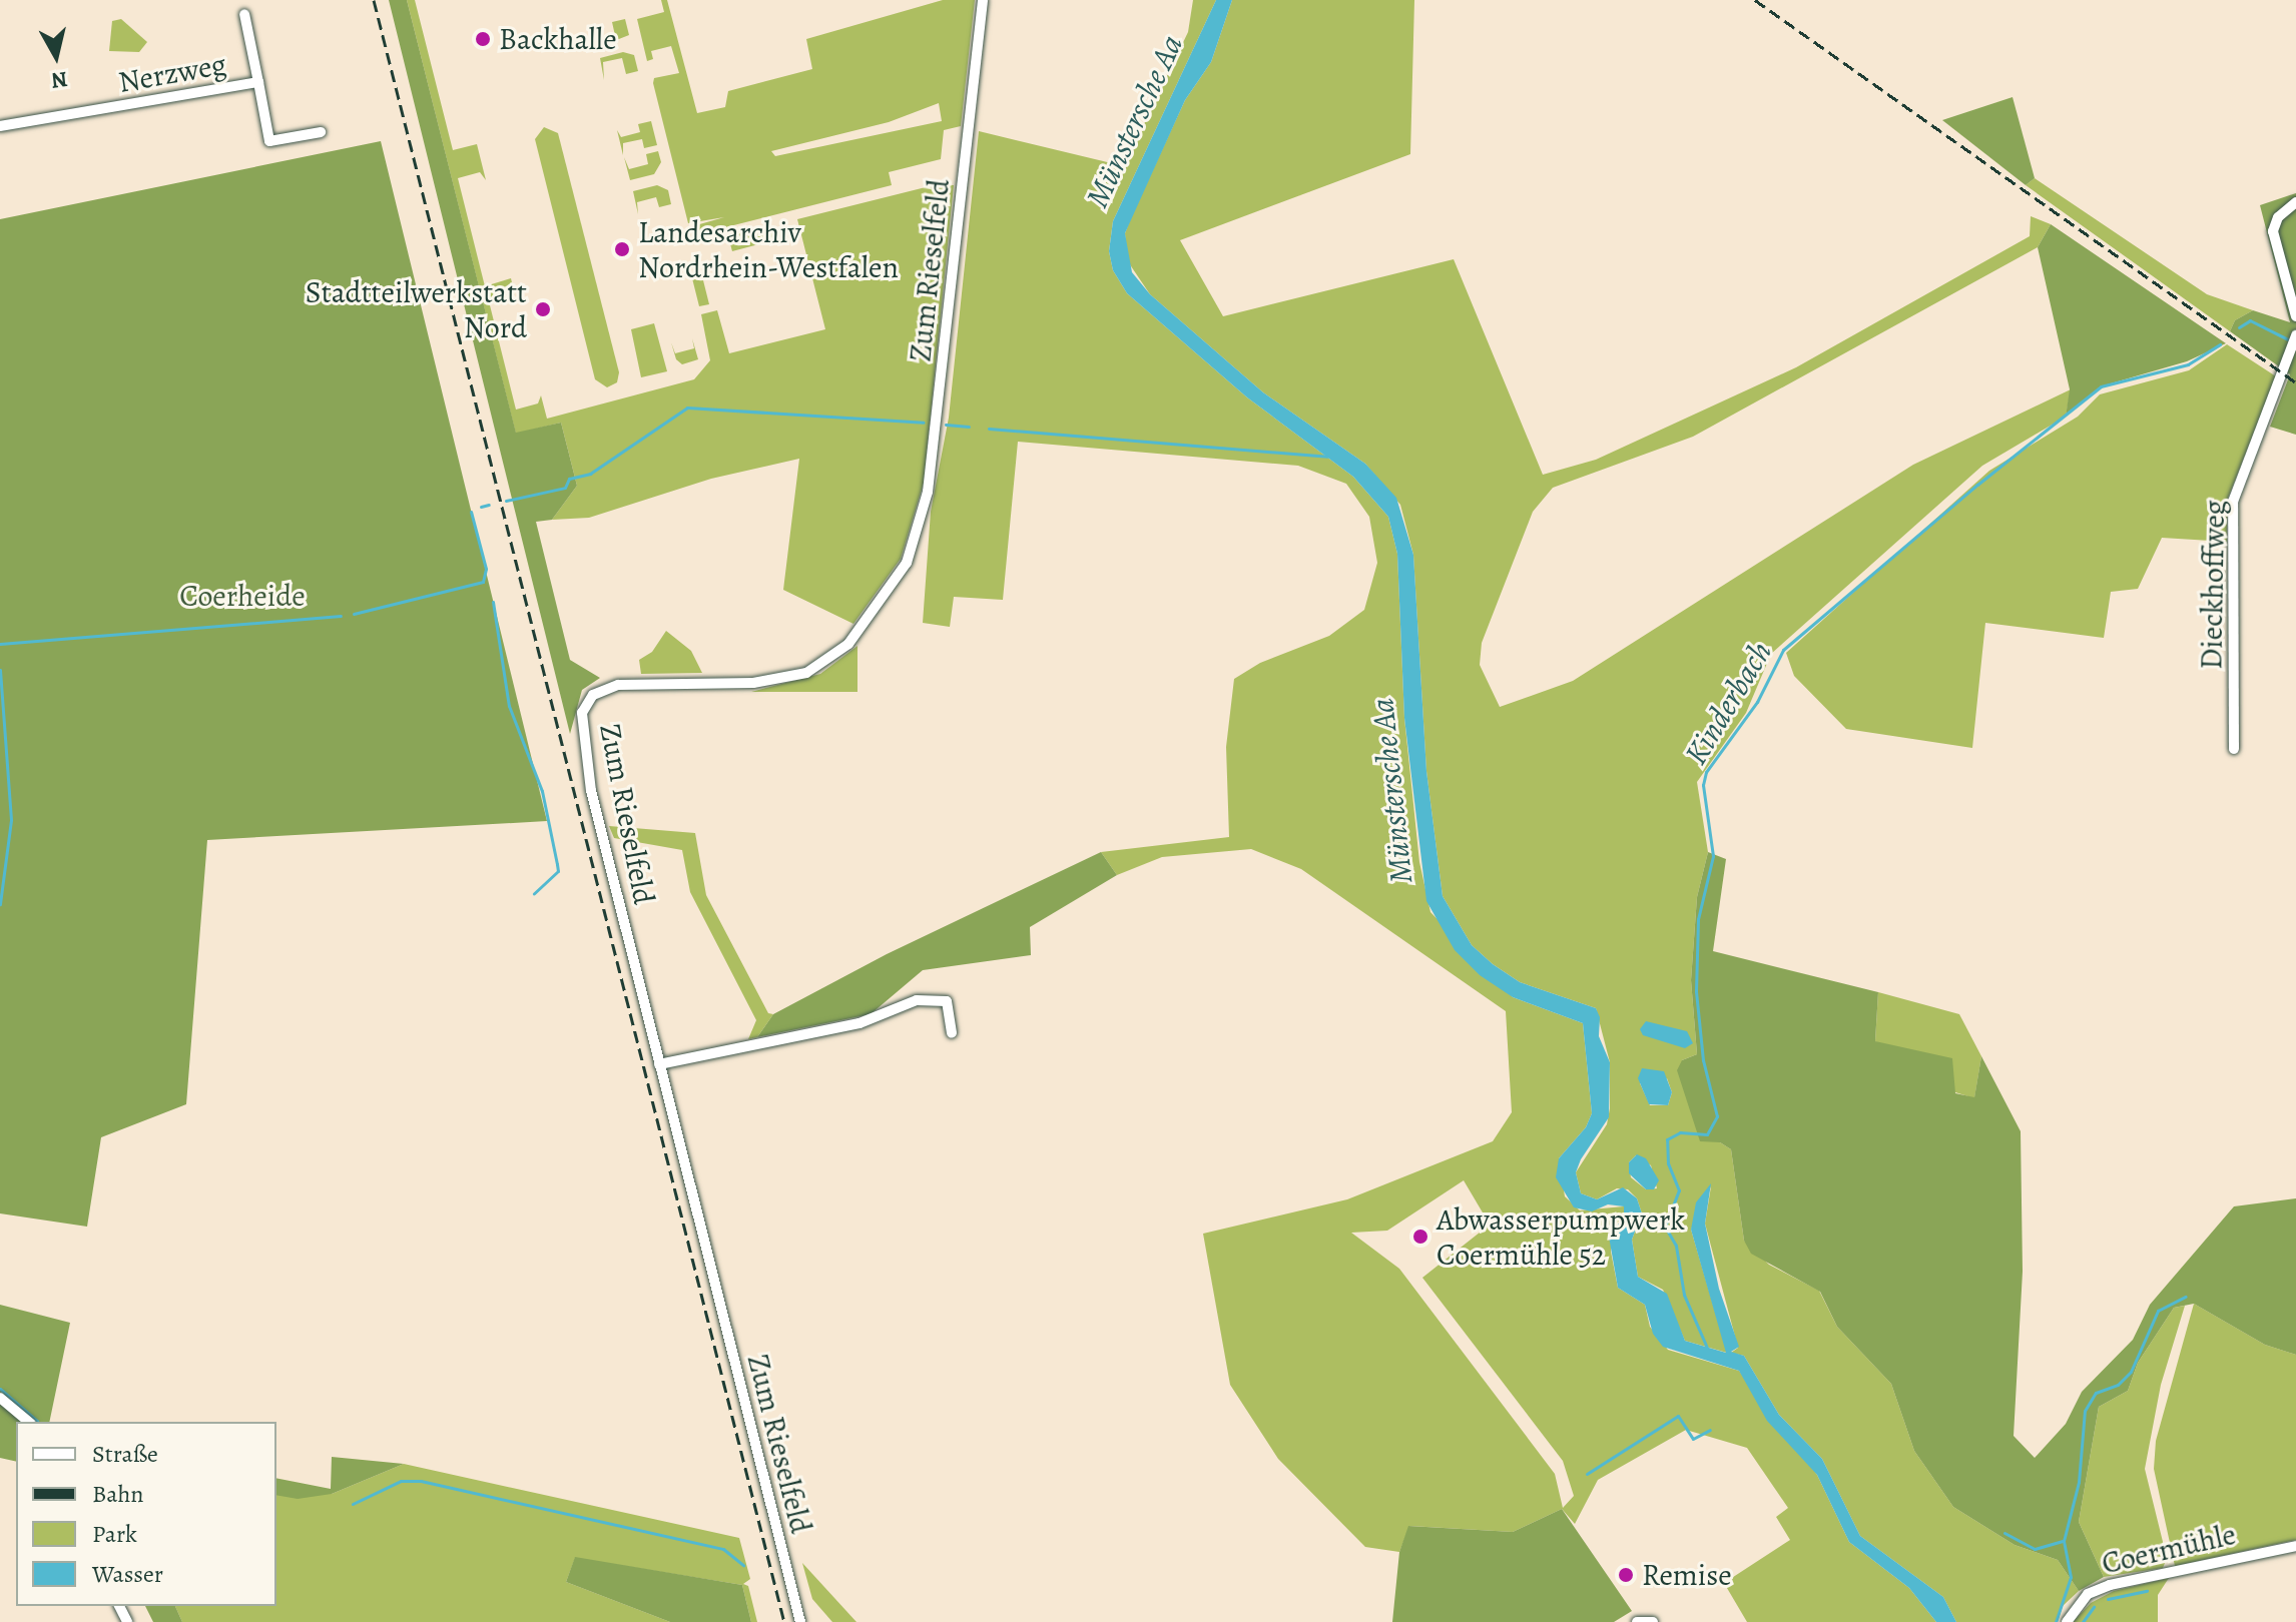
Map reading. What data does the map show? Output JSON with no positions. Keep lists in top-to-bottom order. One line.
{"streets":{"street":["Nerzweg","Zum Rieselfeld","Dieckhoffweg","Coermühle"]},"water":["Münstersche Aa","Kinderbach"],"parks":["Coerheide"],"places":["Backhalle","Landesarchiv Nordrhein-Westfalen","Stadtteilwerkstatt Nord","Abwasserpumpwerk Coermühle 52","Remise"],"legend":["Straße","Bahn","Park","Wasser"],"north":"bottom"}
